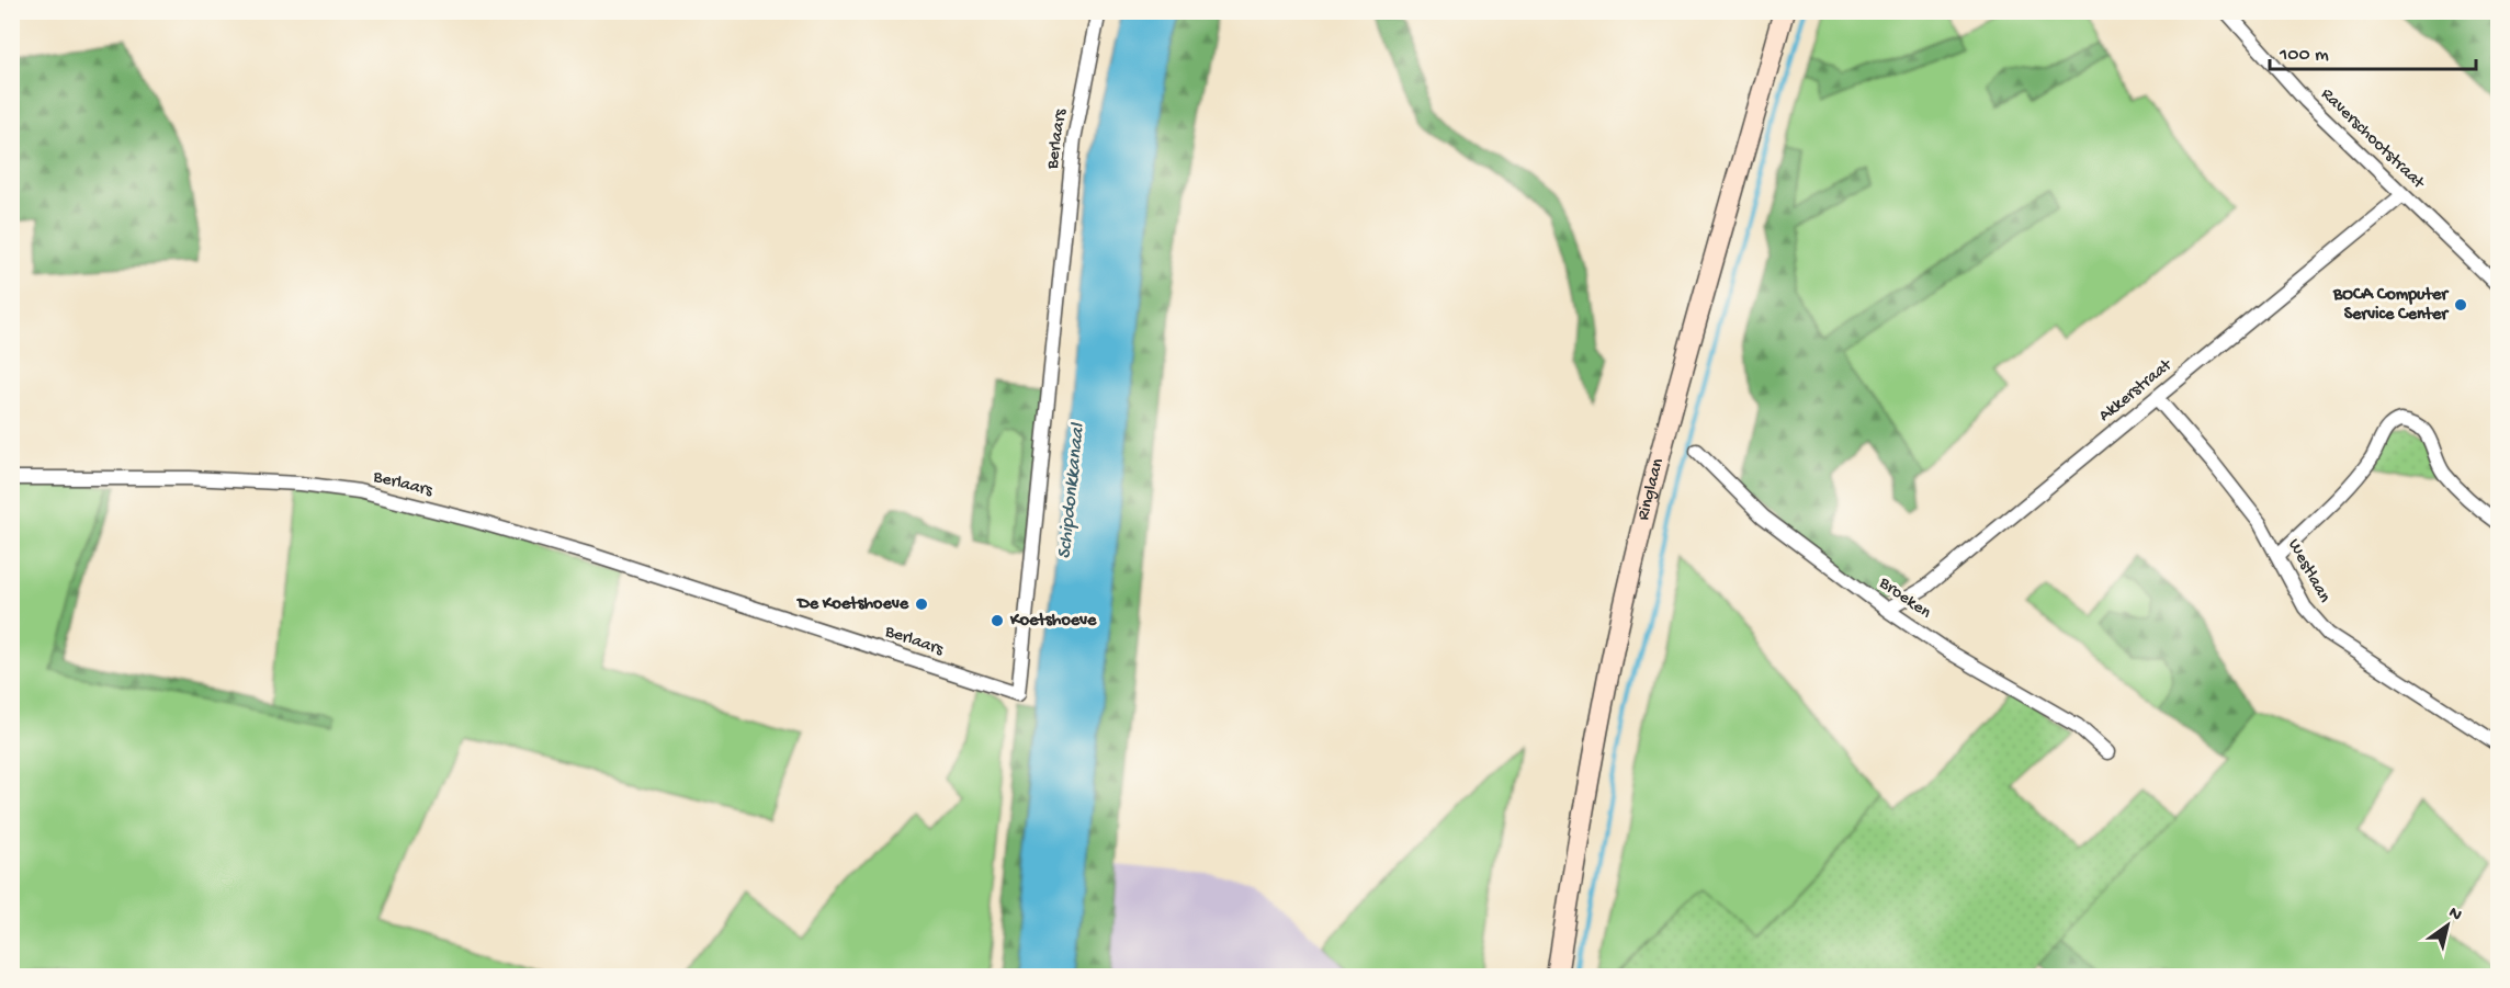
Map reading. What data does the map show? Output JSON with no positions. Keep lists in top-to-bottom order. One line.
{"streets":{"main road":["Ringlaan"],"street":["Berlaars","Raverschootstraat","Akkerstraat","Westlaan","Broeken"]},"crossings":[["Raverschootstraat","Akkerstraat"],["Akkerstraat","Westlaan"],["Akkerstraat","Broeken"]],"water":["Schipdonkkanaal"],"places":["BOCA Computer Service Center","De Koetshoeve","Koetshoeve"],"scale_bar":"100 m","north":"top right"}
